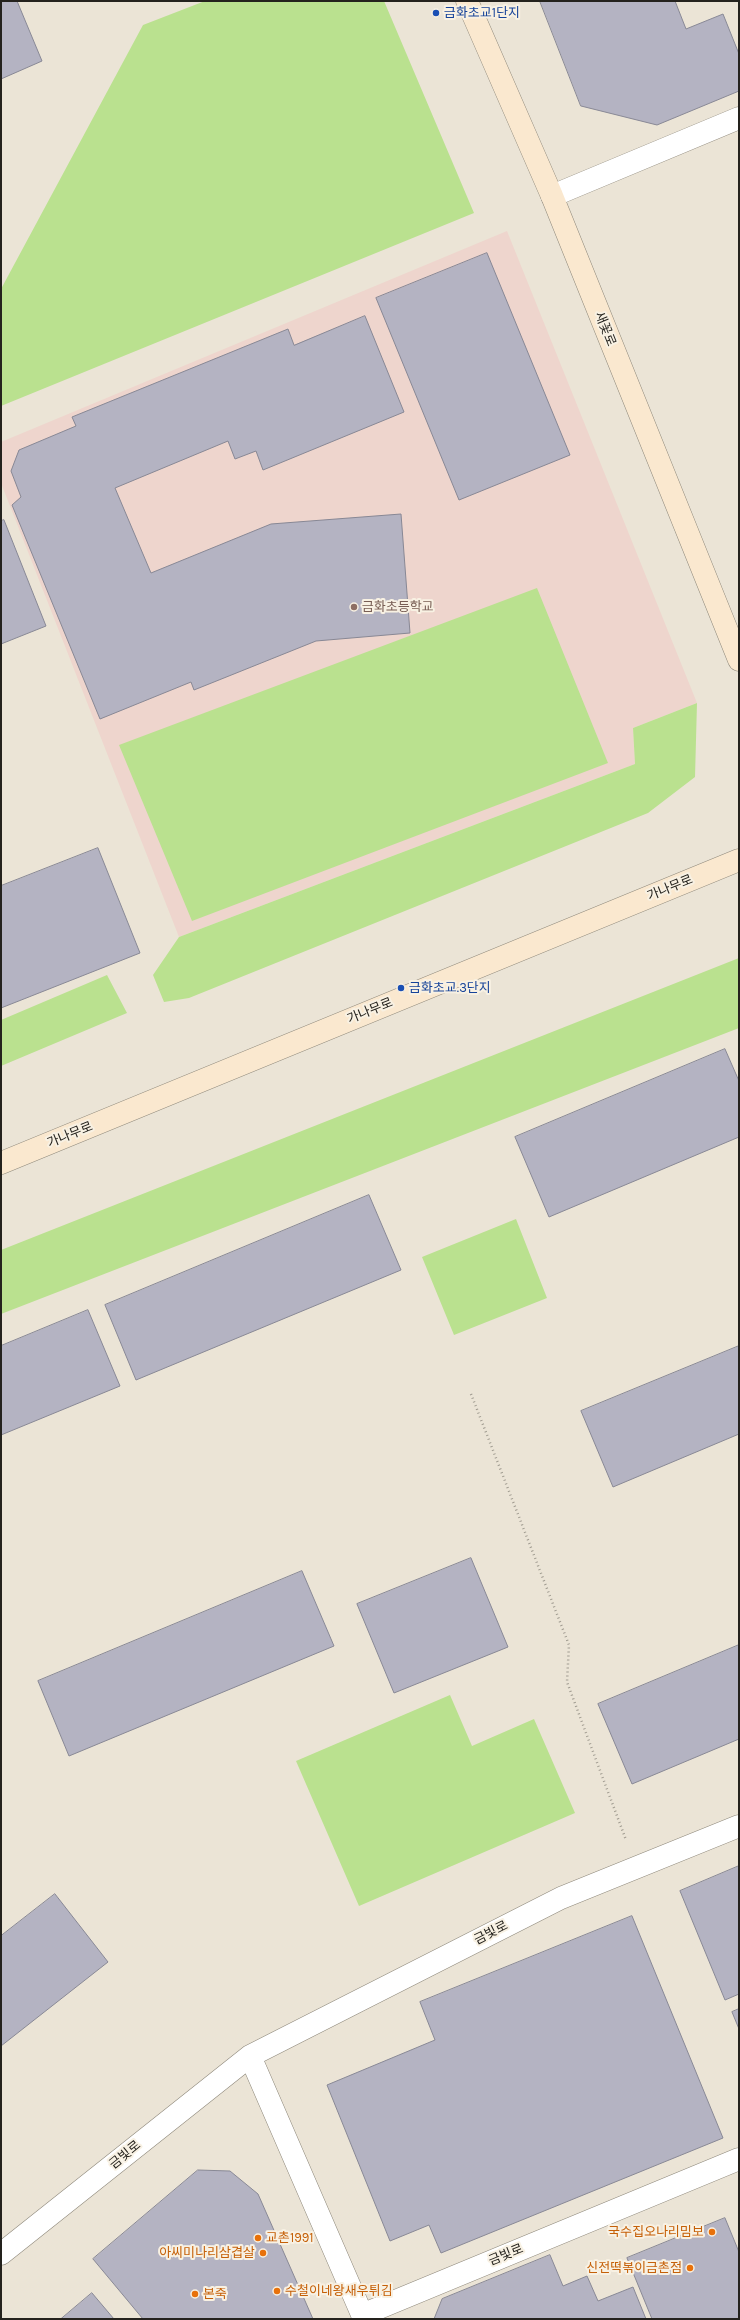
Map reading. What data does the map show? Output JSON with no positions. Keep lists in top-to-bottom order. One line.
{"streets":{"street":["새꽃로","가나무로","금빛로"]},"places":["금화초교1단지","금화초등학교","금화초교.3단지","국수집오나리밈보","교촌1991","아씨미나리삼겹살","신전떡볶이금촌점","수철이네왕새우튀김","본죽"]}
